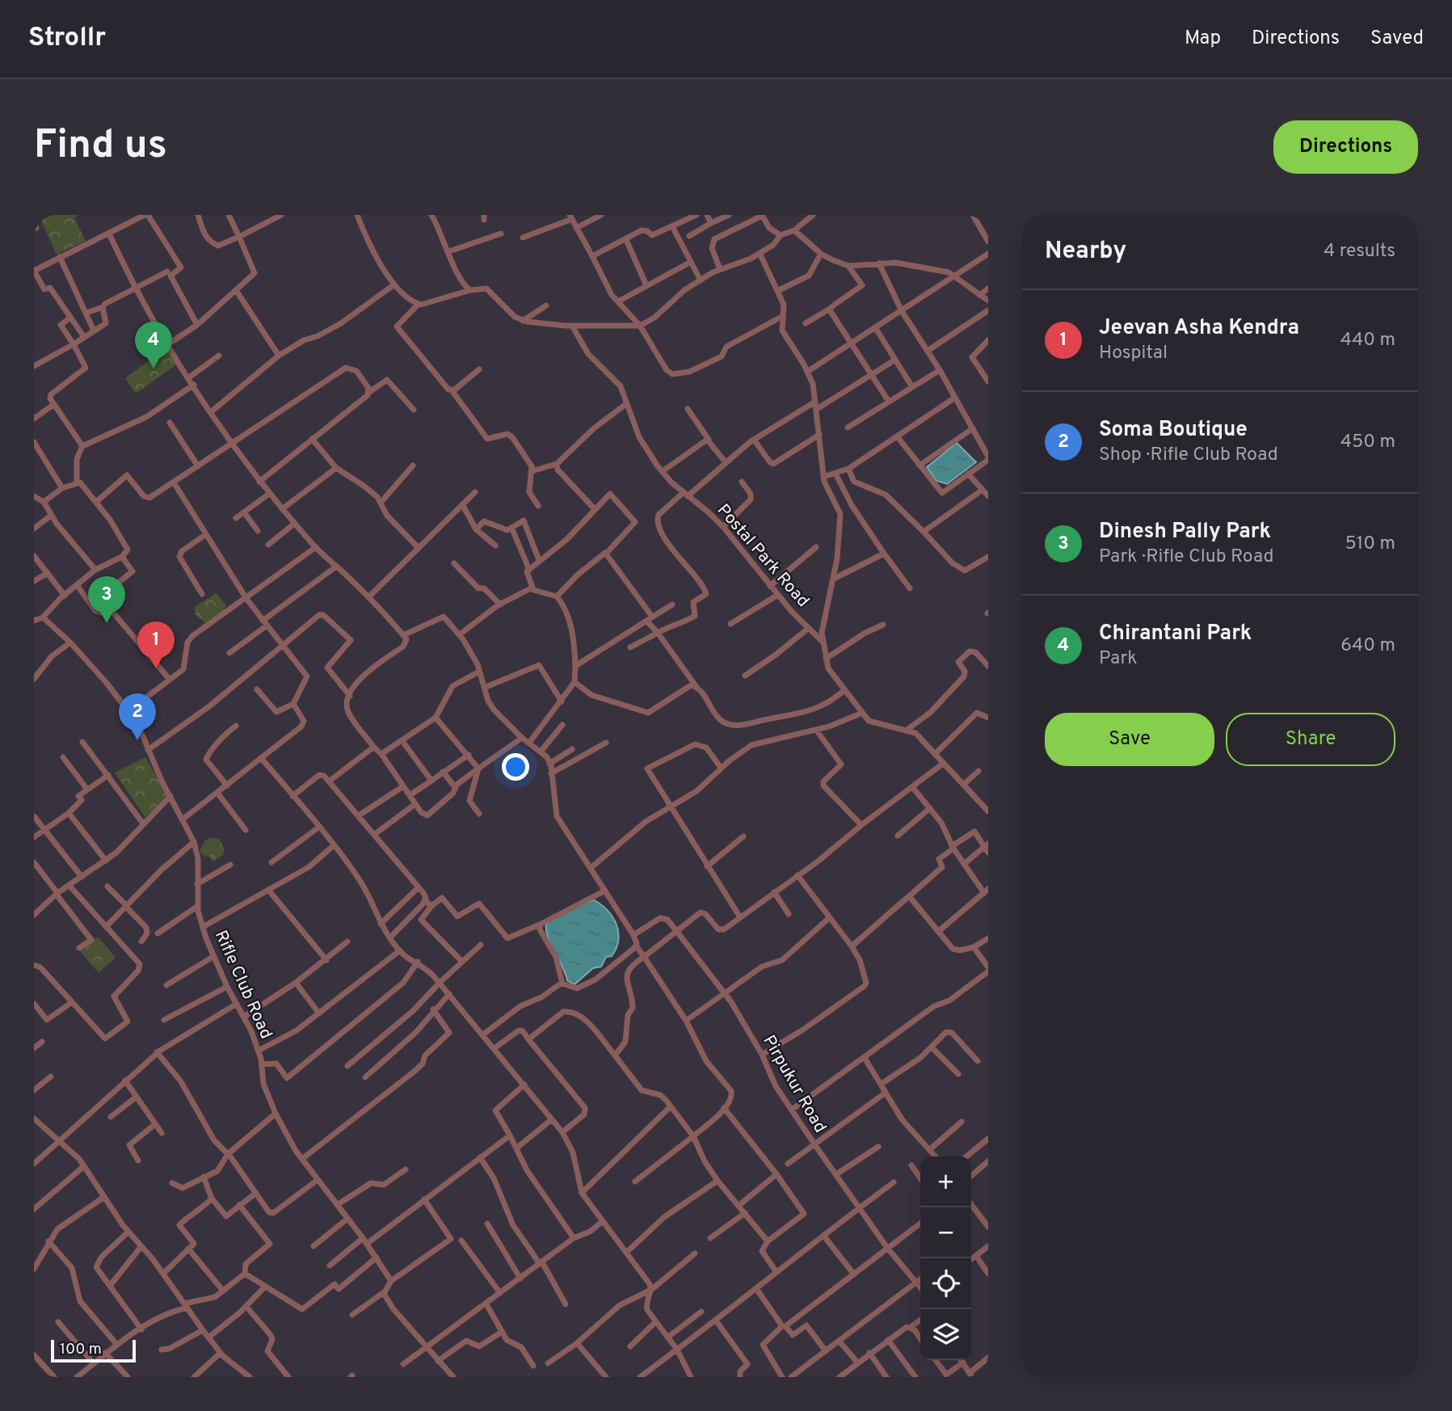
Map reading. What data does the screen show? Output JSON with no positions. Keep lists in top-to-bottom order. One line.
{"streets":{"street":["Postal Park Road","Rifle Club Road","Pirpukur Road"]},"scale_bar":"100 m","page":{"header":"Strollr","nav":["Map","Directions","Saved"],"buttons":["Directions",["Save","Share"]],"title":"Find us","heading":["Nearby","4 results"],"list":[{"mark":"1","name":"Jeevan Asha Kendra","note":"Hospital","value":"440 m"},{"mark":"2","name":"Soma Boutique","note":"Shop · Rifle Club Road","value":"450 m"},{"mark":"3","name":"Dinesh Pally Park","note":"Park · Rifle Club Road","value":"510 m"},{"mark":"4","name":"Chirantani Park","note":"Park","value":"640 m"}],"pins":["4","3","1","2"],"map_buttons":["+","−"],"scale":"100 m"}}
